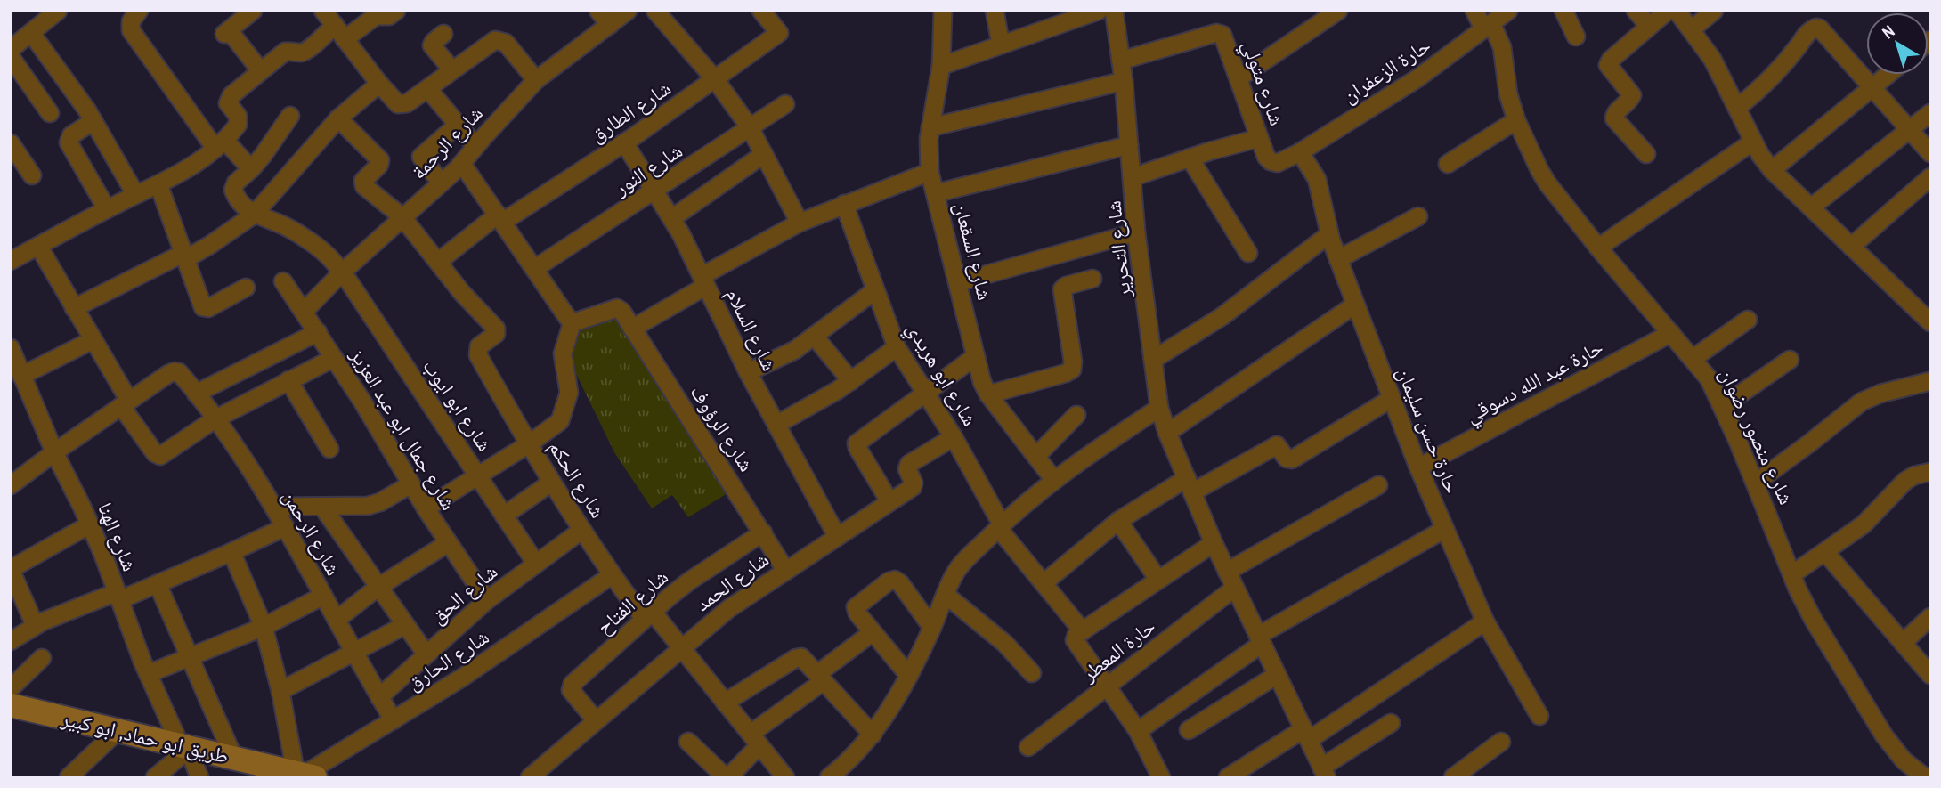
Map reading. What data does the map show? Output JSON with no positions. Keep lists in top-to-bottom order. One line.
{"streets":{"main road":["طريق ابو حماد, ابو كبير"],"street":["حارة الزعفران","شارع متولي","شارع الطارق","شارع الرحمة","شارع النور","شارع التحرير","شارع السقعان","شارع السلام","شارع ابو هريدي","حارة عبد الله دسوقي","شارع ابو ايوب","شارع الرؤوف","شارع جمال ابو عبد العزيز","حارة حسن سليمان","شارع منصور رضوان","شارع الحكم","شارع الرحمن","شارع الهنا","شارع الحمد","شارع الحق","شارع الفتاح","حارة المعطر","شارع الحارق"]},"crossings":[["حارة الزعفران","شارع متولي"],["حارة الزعفران","حارة حسن سليمان"],["حارة الزعفران","شارع منصور رضوان"],["شارع متولي","شارع التحرير"],["شارع الطارق","شارع السلام"],["شارع الطارق","شارع الحكم"],["شارع الرحمة","شارع ابو ايوب"],["شارع الرحمة","شارع جمال ابو عبد العزيز"],["شارع النور","شارع السلام"],["شارع التحرير","حارة المعطر"],["شارع السلام","شارع الحمد"],["شارع ابو هريدي","شارع الحمد"],["شارع ابو هريدي","حارة المعطر"],["حارة عبد الله دسوقي","حارة حسن سليمان"],["حارة عبد الله دسوقي","شارع منصور رضوان"],["شارع ابو ايوب","شارع الحق"],["شارع الرؤوف","شارع الحمد"],["شارع الرؤوف","شارع الفتاح"],["شارع جمال ابو عبد العزيز","شارع الحق"],["شارع الحكم","شارع الحمد"],["شارع الحكم","شارع الحق"],["شارع الحكم","شارع الفتاح"],["شارع الحكم","شارع الحارق"],["شارع الرحمن","شارع الحق"],["شارع الرحمن","شارع الحارق"],["شارع الهنا","طريق ابو حماد, ابو كبير"],["شارع الحمد","شارع الفتاح"],["شارع الحارق","طريق ابو حماد, ابو كبير"]],"north":"top left"}
